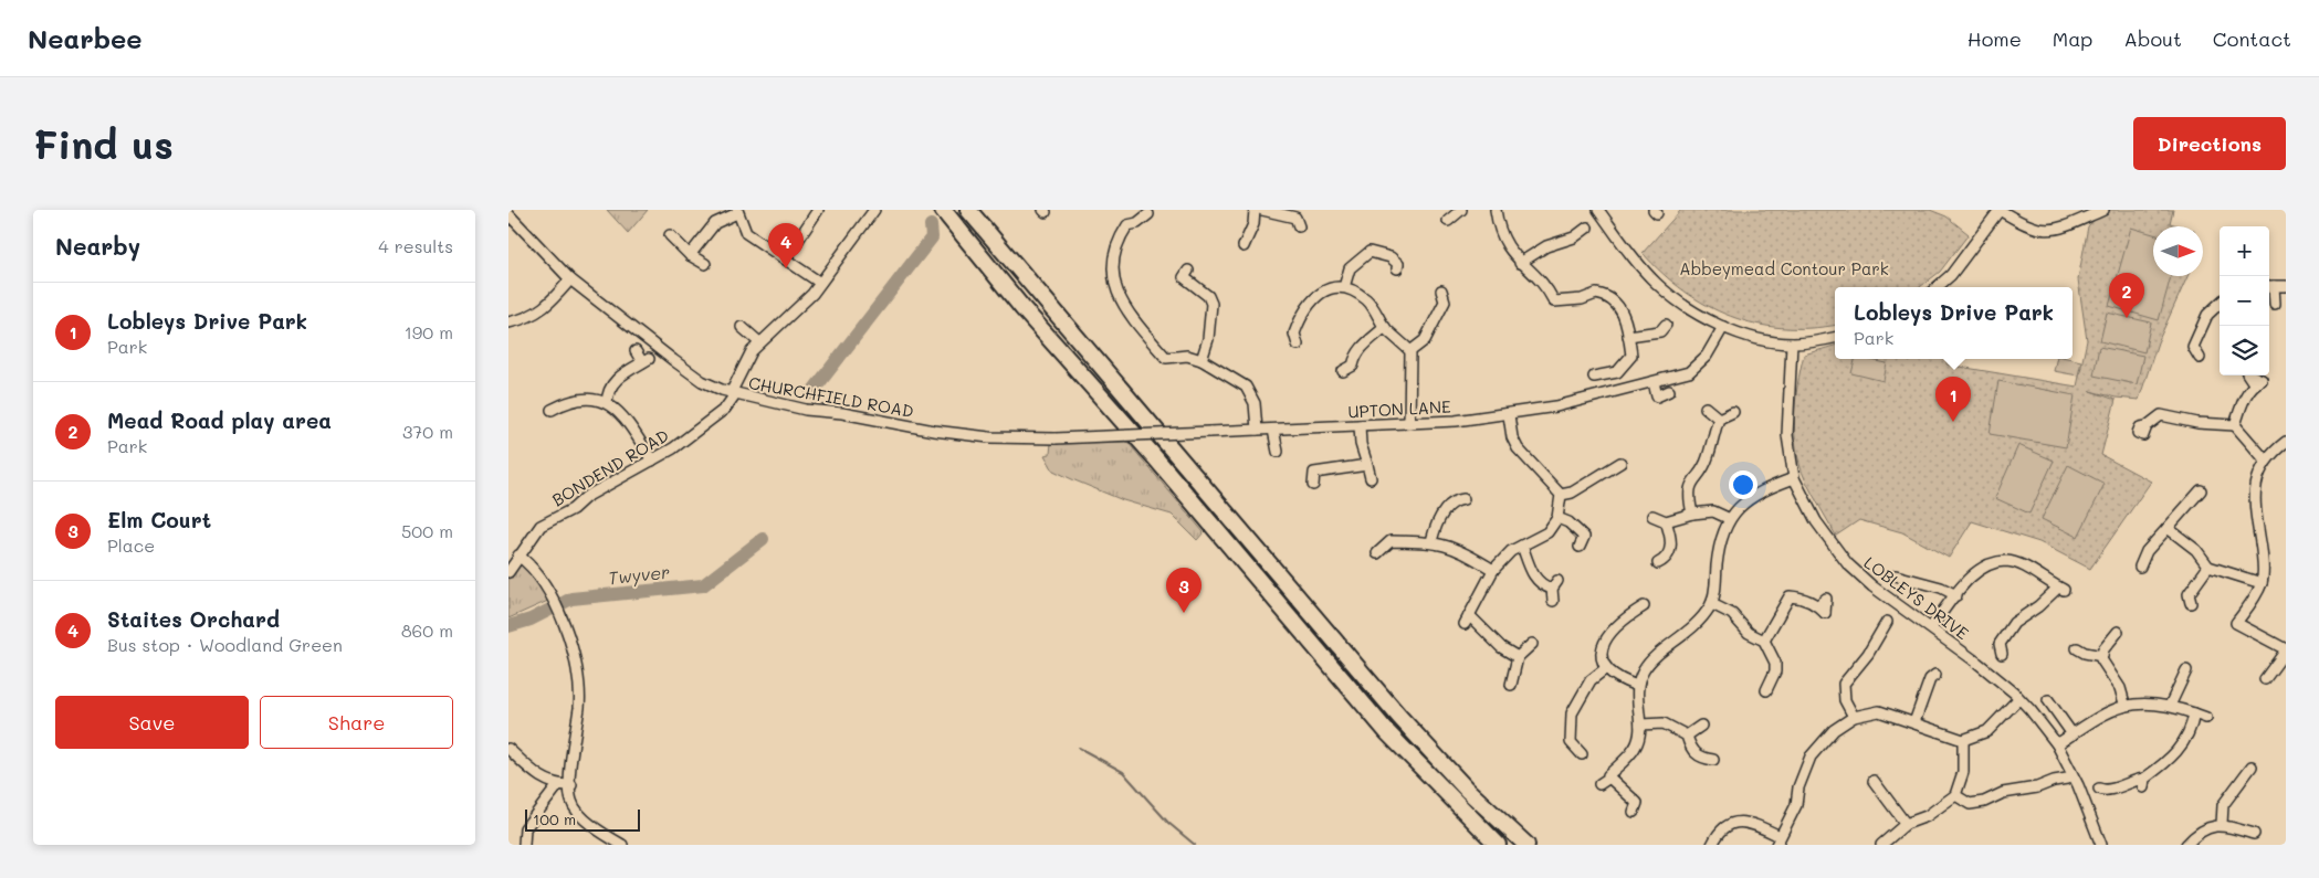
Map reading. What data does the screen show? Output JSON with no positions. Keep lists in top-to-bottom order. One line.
{"streets":{"street":["CHURCHFIELD ROAD","UPTON LANE","BONDEND ROAD","LOBLEYS DRIVE"]},"crossings":[["CHURCHFIELD ROAD","UPTON LANE"],["CHURCHFIELD ROAD","BONDEND ROAD"]],"water":["Twyver"],"parks":["Abbeymead Contour Park"],"scale_bar":"100 m","north":"right","page":{"header":"Nearbee","nav":["Home","Map","About","Contact"],"buttons":["Directions",["Save","Share"]],"title":"Find us","heading":["Nearby","4 results"],"pins":["4","2","1","3"],"map_buttons":["+","−"],"list":[{"mark":"1","name":"Lobleys Drive Park","note":"Park","value":"190 m"},{"mark":"2","name":"Mead Road play area","note":"Park","value":"370 m"},{"mark":"3","name":"Elm Court","note":"Place","value":"500 m"},{"mark":"4","name":"Staites Orchard","note":"Bus stop · Woodland Green","value":"860 m"}],"popup":["Lobleys Drive Park","Park"],"scale":"100 m"}}
